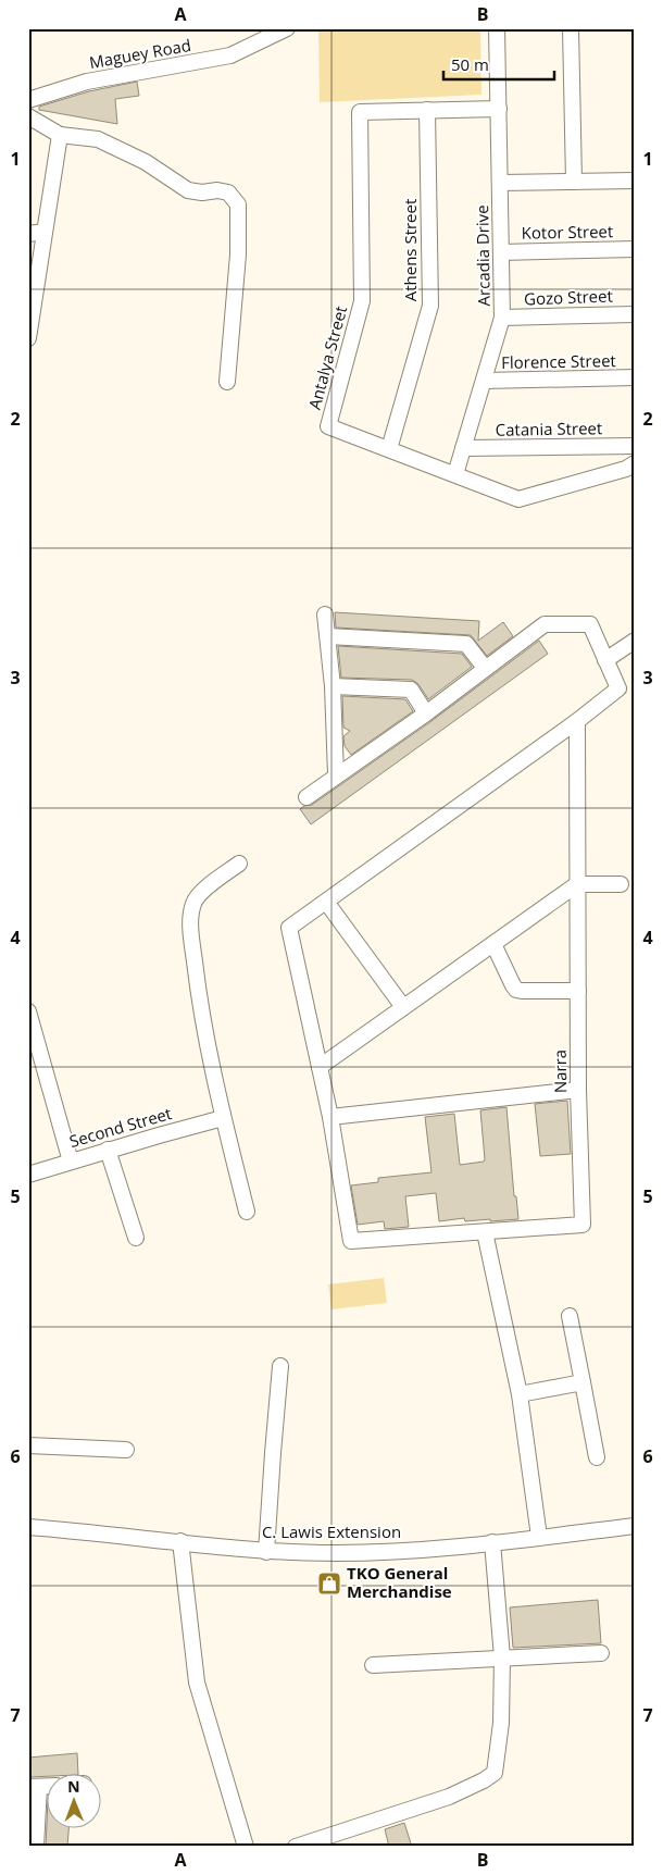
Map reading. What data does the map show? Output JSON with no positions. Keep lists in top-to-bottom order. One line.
{"streets":{"street":["Maguey Road","Kotor Street","Athens Street","Arcadia Drive","Gozo Street","Antalya Street","Florence Street","Catania Street","Narra","Second Street","C. Lawis Extension"]},"crossings":[["Kotor Street","Arcadia Drive"],["Athens Street","Antalya Street"],["Arcadia Drive","Gozo Street"],["Arcadia Drive","Antalya Street"],["Arcadia Drive","Florence Street"],["Arcadia Drive","Catania Street"]],"places":{"shop":["TKO General Merchandise"]},"scale_bar":"50 m","north":"top","grid":{"columns":["A","B"],"rows":["1","2","3","4","5","6","7"]}}
